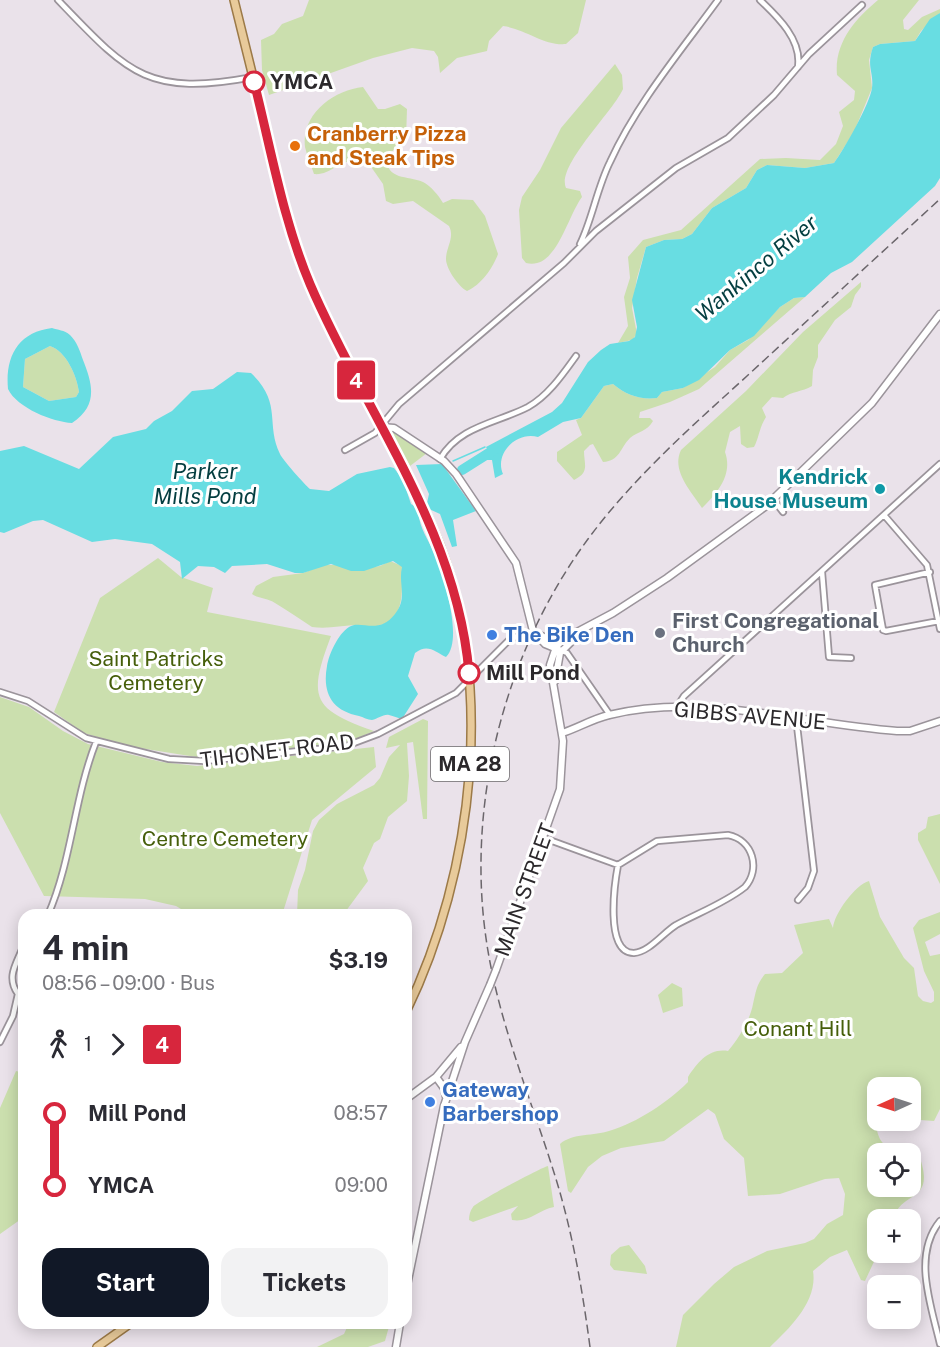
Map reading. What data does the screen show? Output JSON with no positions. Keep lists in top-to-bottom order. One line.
{"streets":{"main road":["GIBBS AVENUE","MA 28","MAIN STREET"],"street":["TIHONET ROAD"]},"crossings":[["GIBBS AVENUE","MAIN STREET"],["TIHONET ROAD","MA 28"]],"water":["Wankinco River","Parker Mills Pond"],"parks":["Saint Patricks Cemetery","Centre Cemetery","Conant Hill"],"places":["YMCA","Cranberry Pizza and Steak Tips","Kendrick House Museum","First Congregational Church","The Bike Den","Mill Pond","Gateway Barbershop"],"lines":["bus line 4"],"north":"left","page":{"on_map":"4","heading":["4 min","08:56 – 09:00 · Bus","$3.19"],"legs":["1","4"],"map_buttons":["+","−"],"list":[{"name":"Mill Pond","value":"08:57"},{"name":"YMCA","value":"09:00"}],"buttons":["Start","Tickets"]}}
